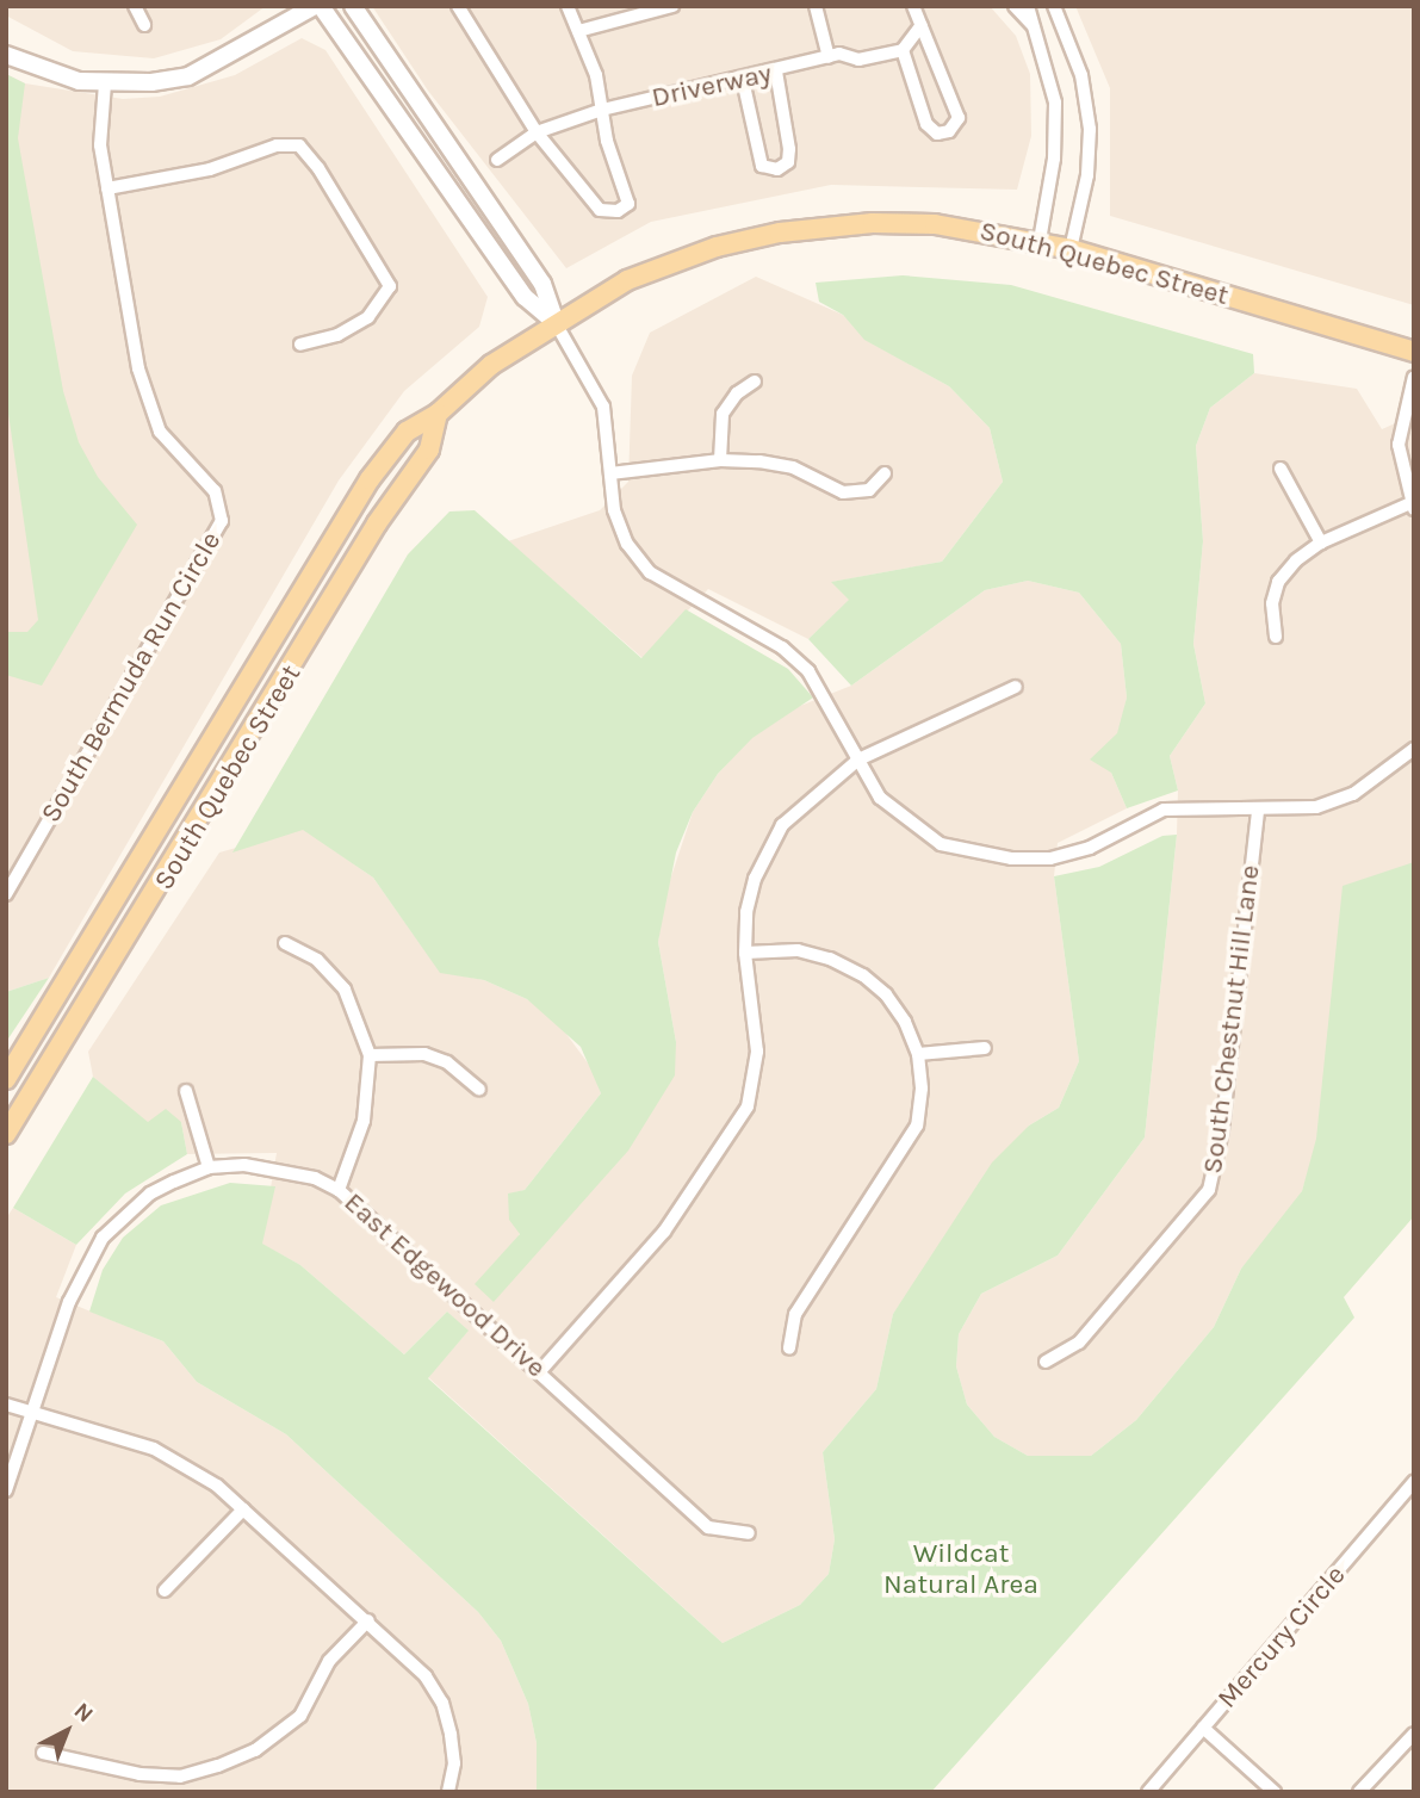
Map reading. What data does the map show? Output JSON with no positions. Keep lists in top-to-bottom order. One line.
{"streets":{"main road":["South Quebec Street"],"street":["Driverway","South Bermuda Run Circle","South Chestnut Hill Lane","East Edgewood Drive","Mercury Circle"]},"parks":["Wildcat Natural Area"],"north":"top right"}
